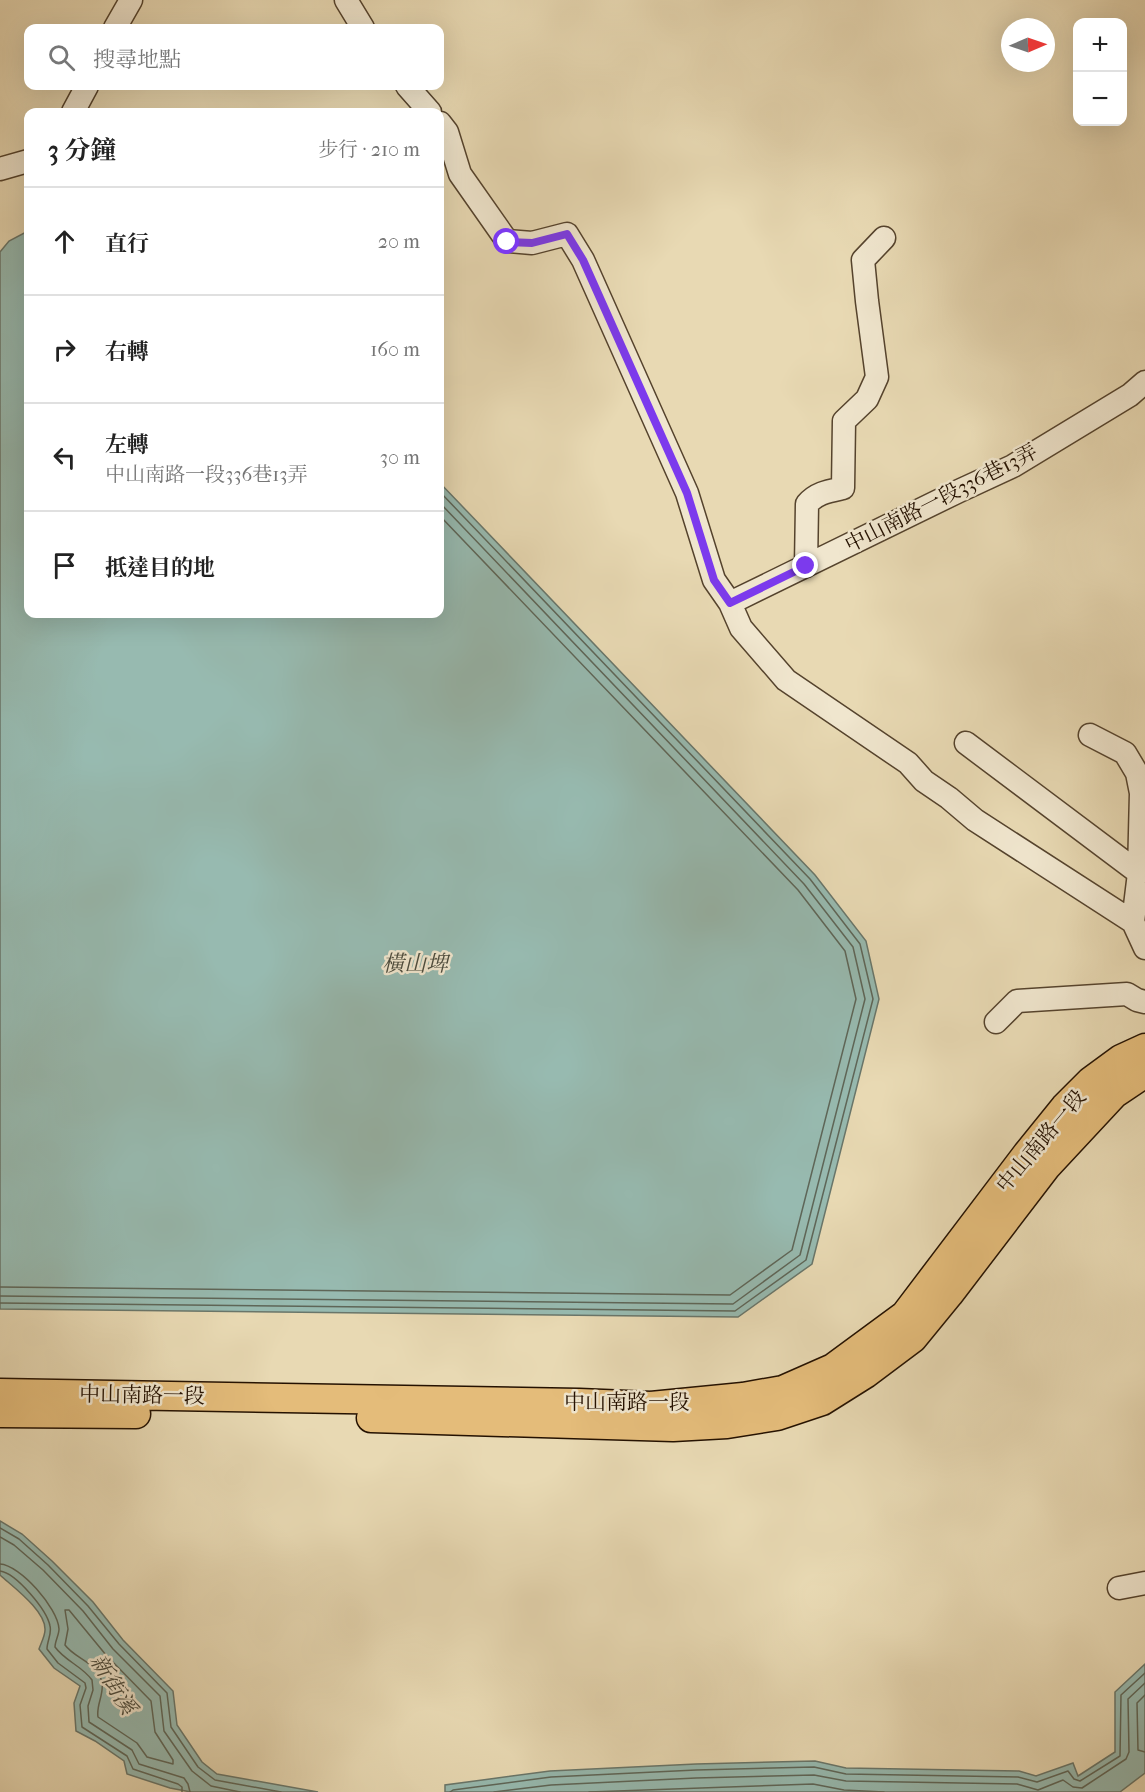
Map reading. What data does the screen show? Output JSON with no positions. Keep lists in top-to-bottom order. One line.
{"streets":{"main road":["中山南路一段"],"street":["中山南路一段336巷13弄"]},"water":["橫山埤","新街溪"],"north":"right","page":{"map_buttons":["+","−"],"search":"搜尋地點","heading":["3 分鐘","步行 · 210 m"],"list":[["直行","20 m"],["右轉","160 m"],["左轉","中山南路一段336巷13弄","30 m"],"抵達目的地"]}}
